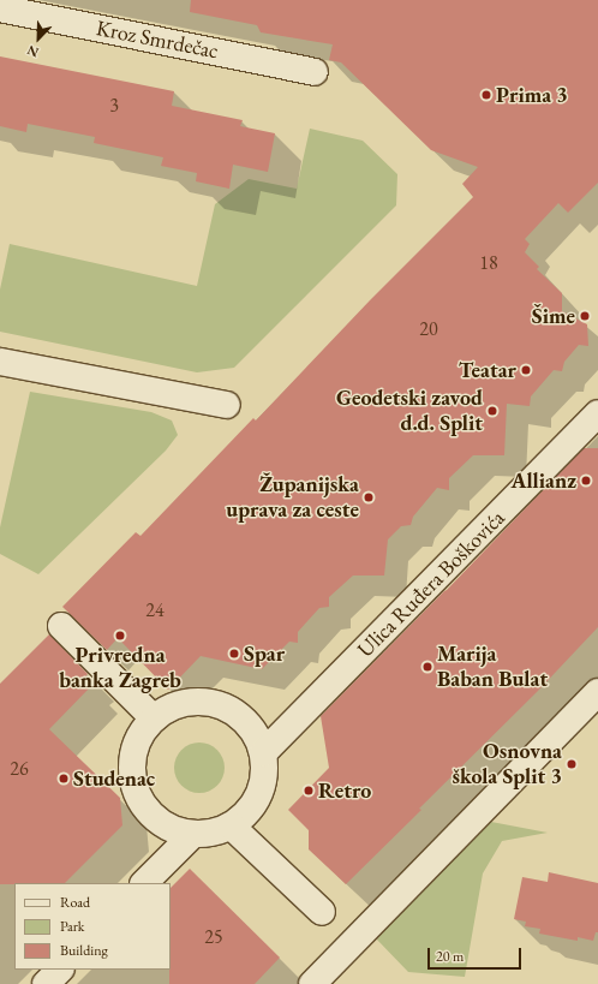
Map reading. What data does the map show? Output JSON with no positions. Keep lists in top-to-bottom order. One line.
{"streets":{"street":["Kroz Smrdečac","Ulica Ruđera Boškovića"]},"places":["Prima 3","Šime","Teatar","Geodetski zavod d.d. Split","Allianz","Županijska uprava za ceste","Privredna banka Zagreb","Spar","Marija Baban Bulat","Osnovna škola Split 3","Studenac","Retro"],"house_numbers":["3","18","20","24","26","25"],"legend":["Road","Park","Building"],"scale_bar":"20 m","north":"bottom left"}
